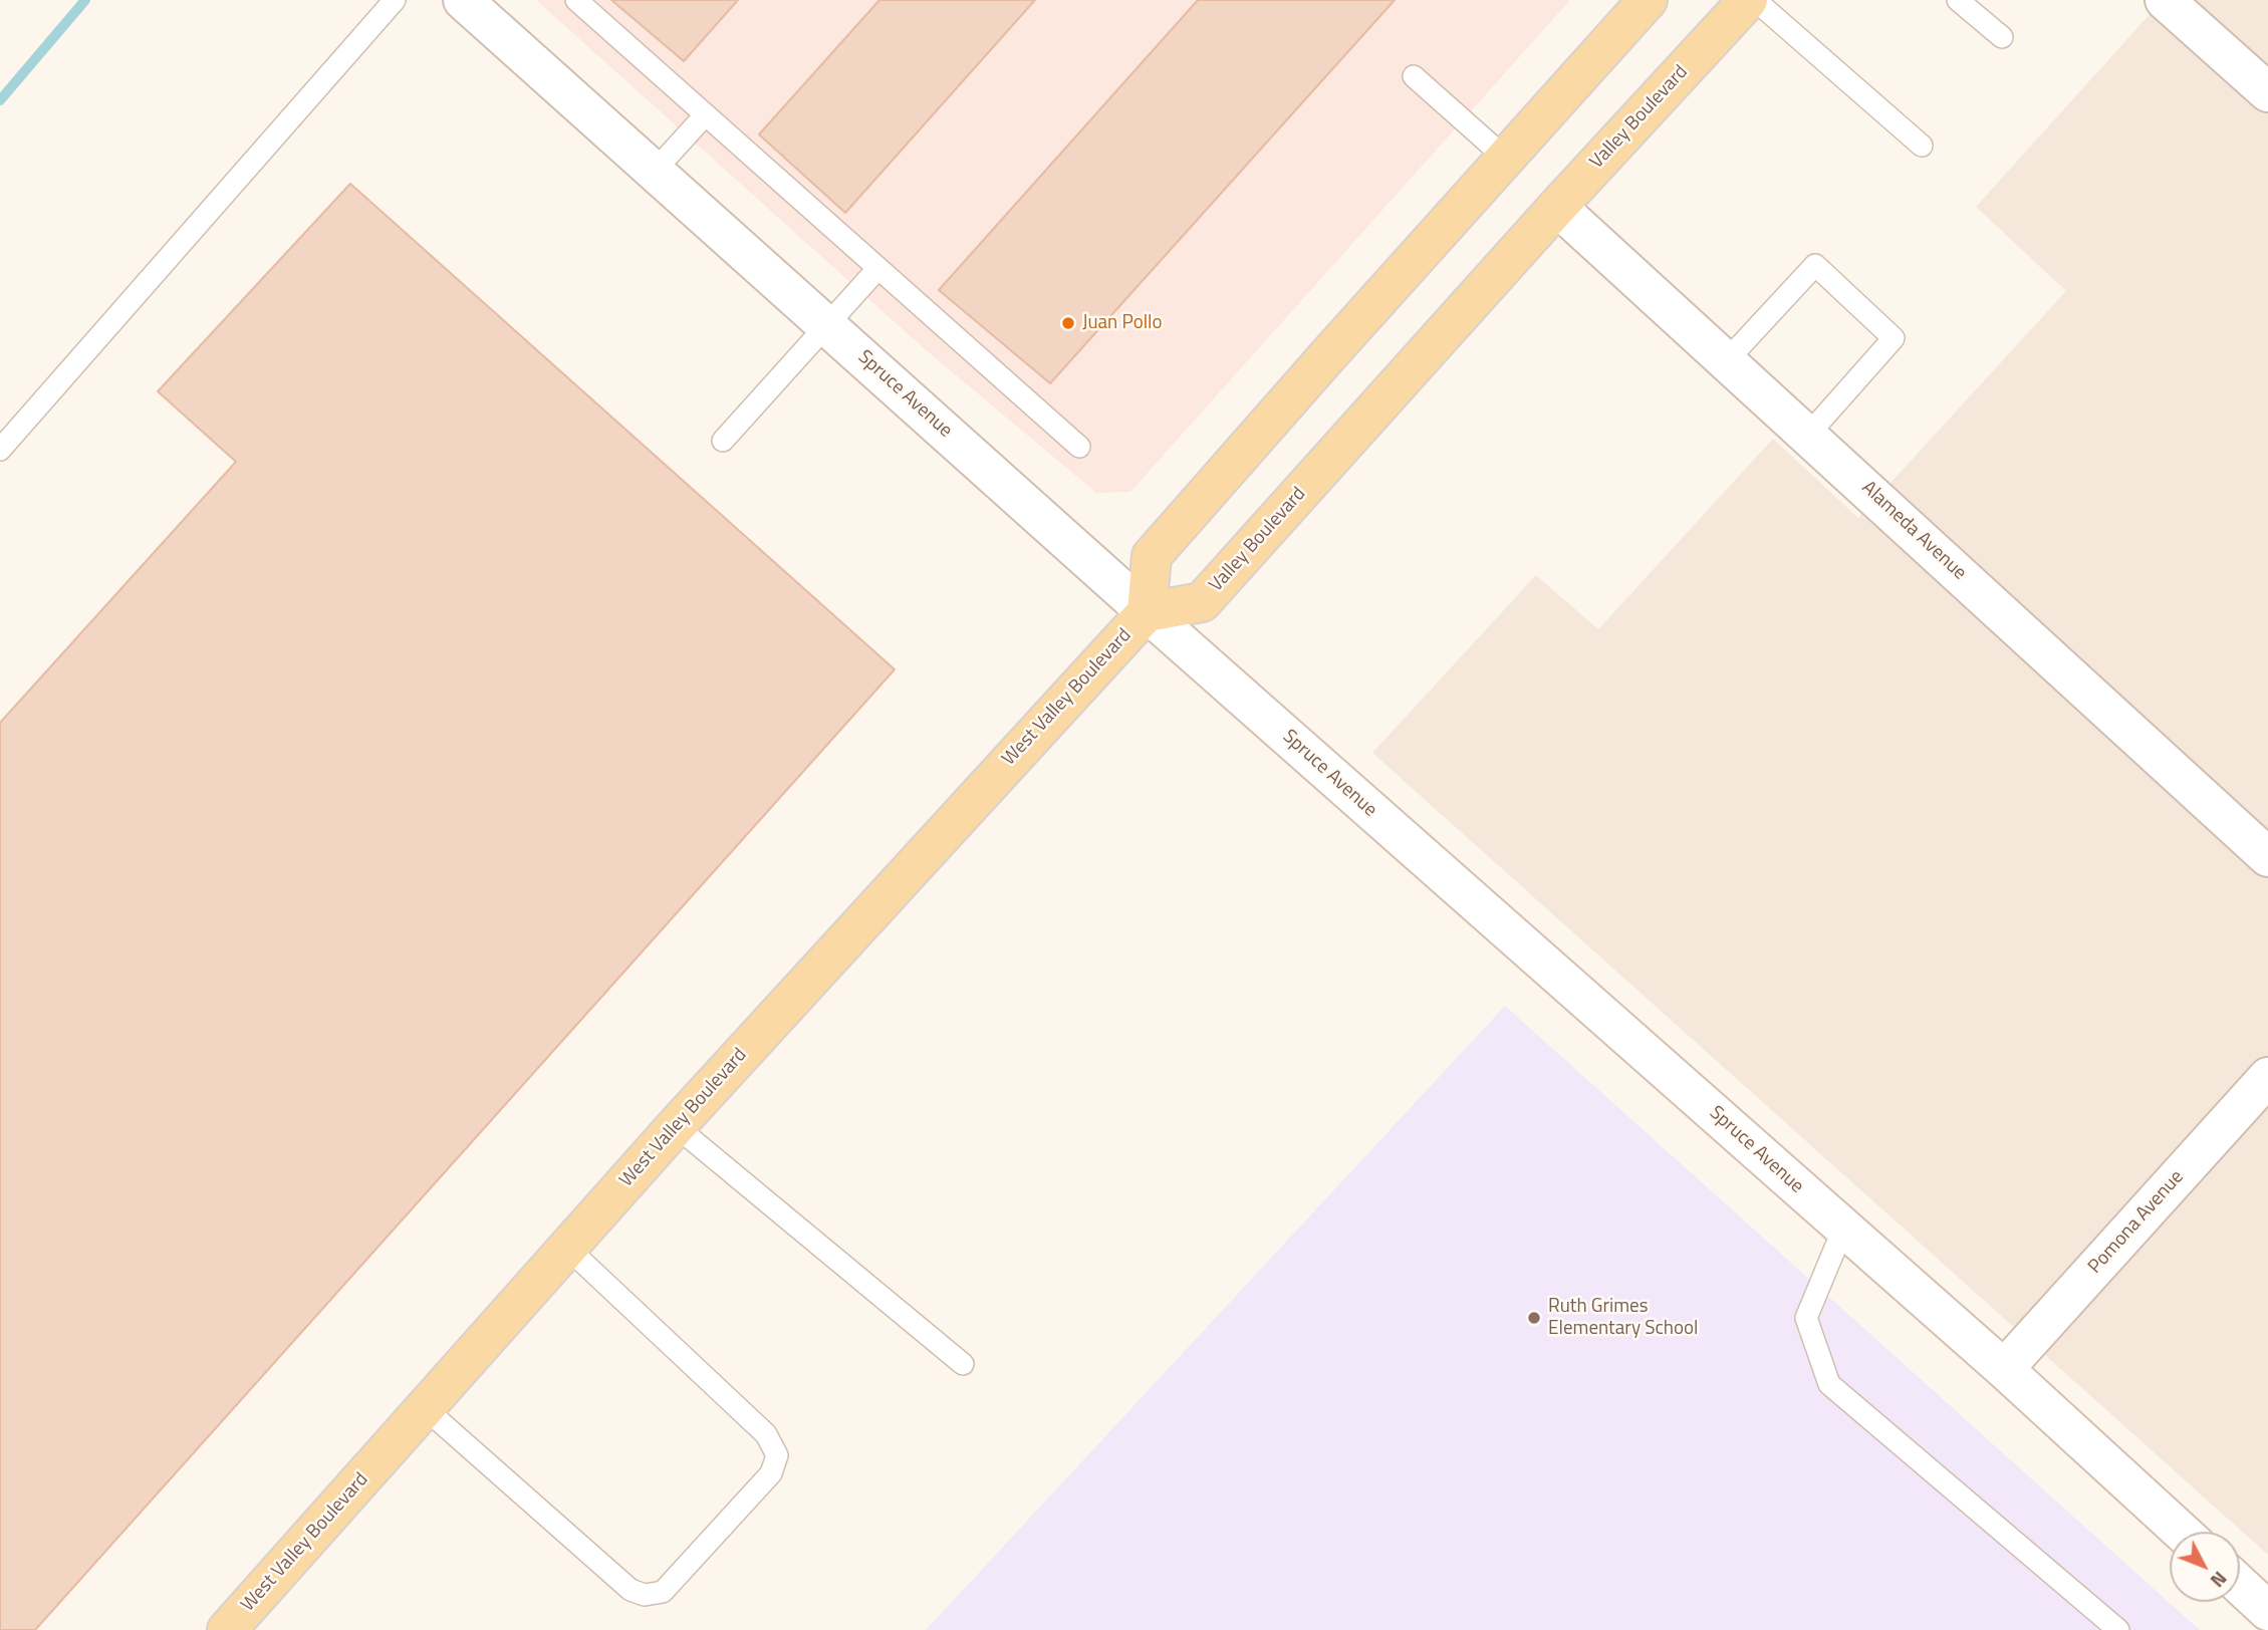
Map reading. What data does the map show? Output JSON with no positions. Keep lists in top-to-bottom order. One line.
{"streets":{"main road":["Valley Boulevard","West Valley Boulevard"],"street":["Spruce Avenue","Alameda Avenue","Pomona Avenue"]},"crossings":[["Valley Boulevard","Spruce Avenue"],["Valley Boulevard","Alameda Avenue"],["Valley Boulevard","West Valley Boulevard"],["Spruce Avenue","West Valley Boulevard"],["Spruce Avenue","Pomona Avenue"]],"places":["Juan Pollo","Ruth Grimes Elementary School"],"north":"bottom right"}
